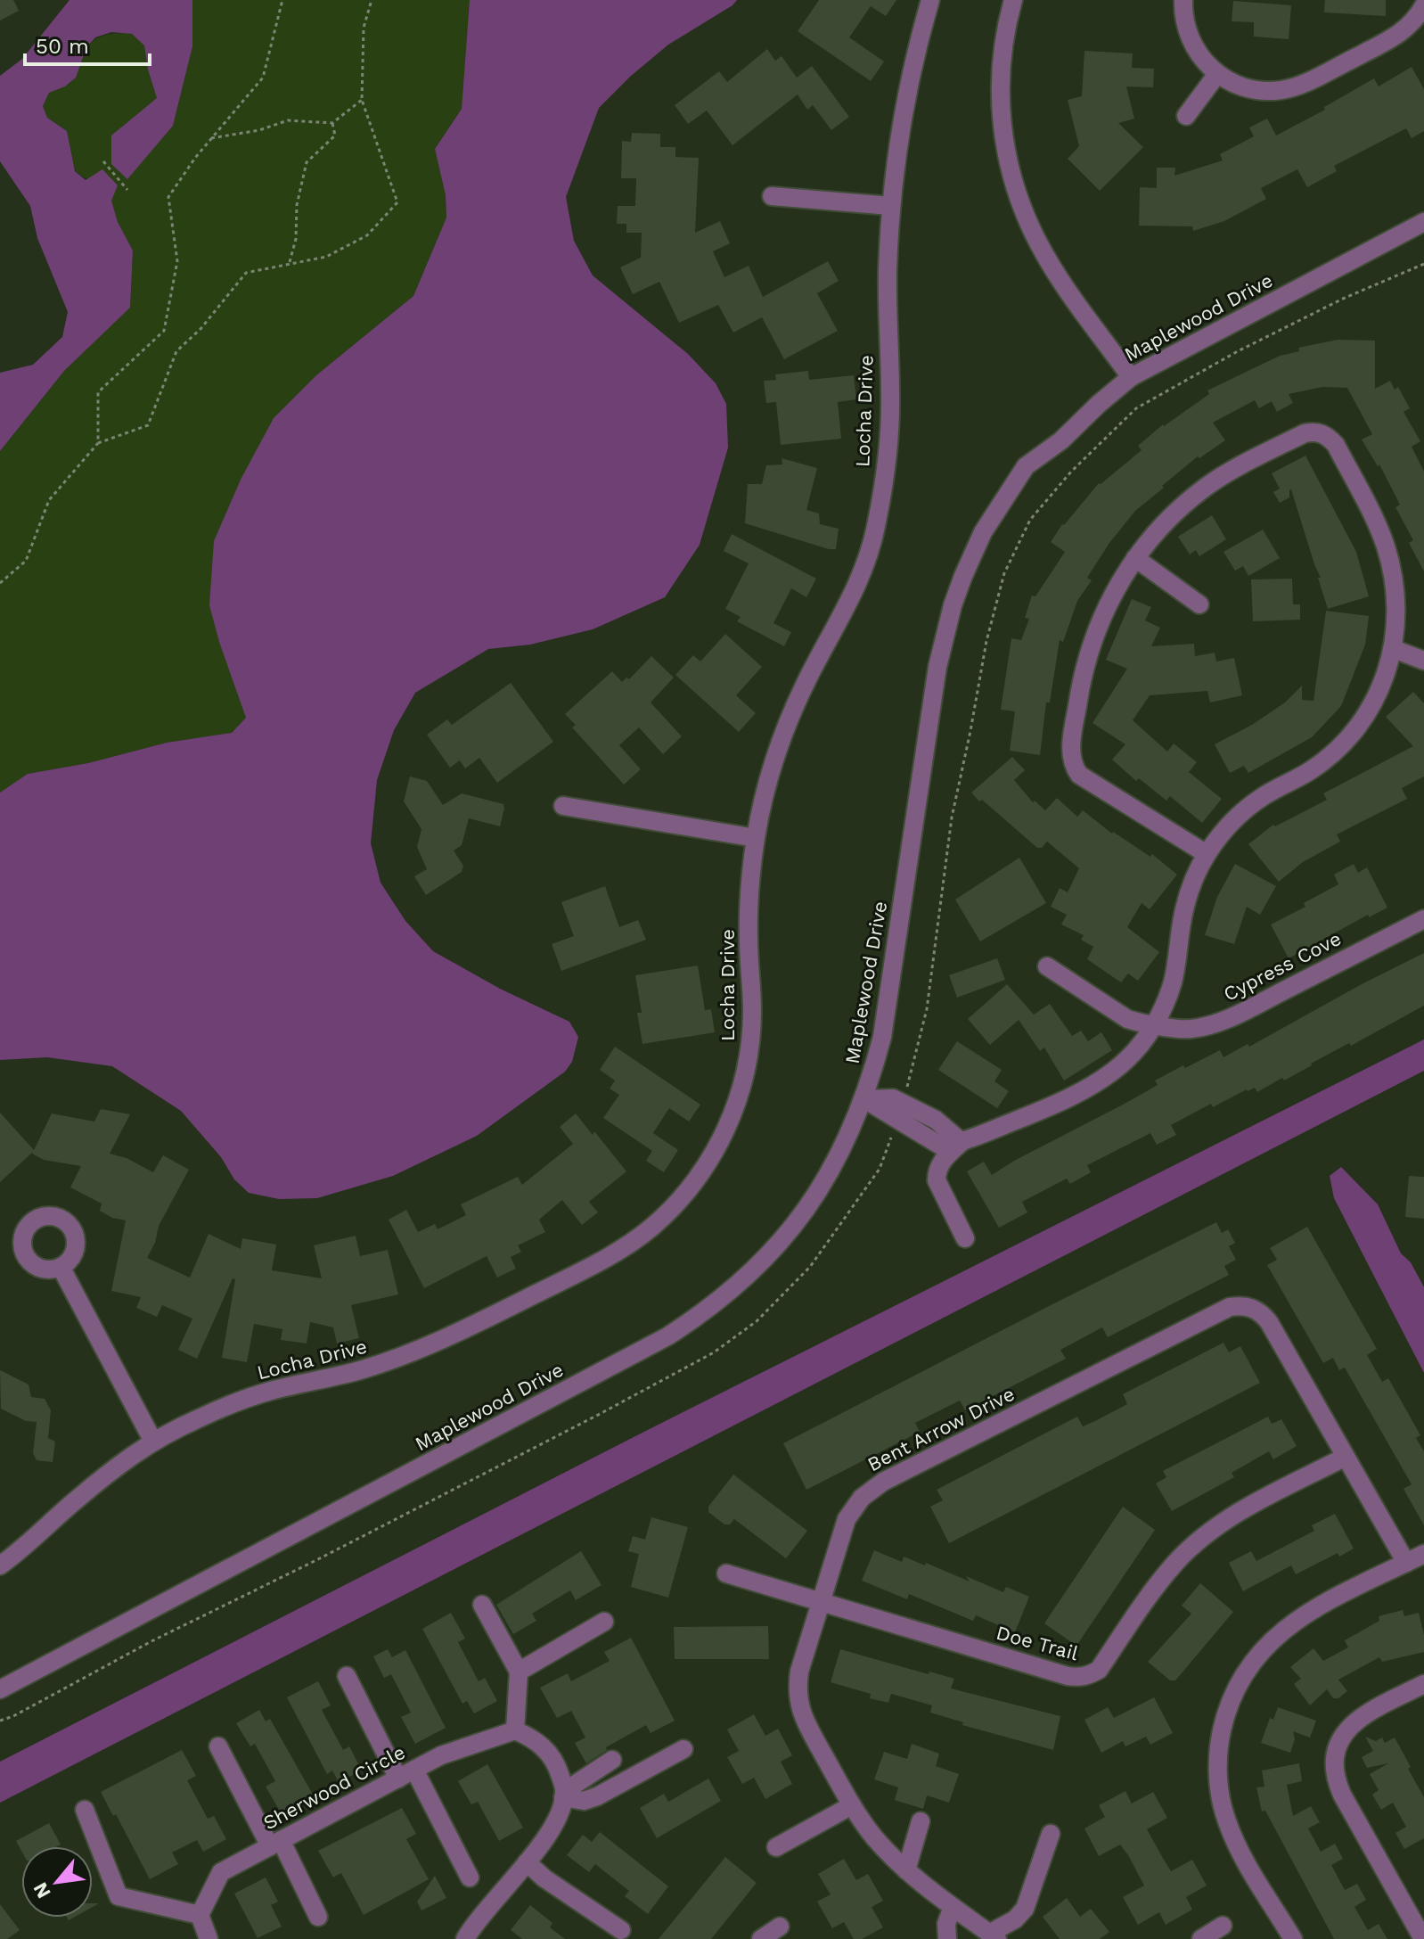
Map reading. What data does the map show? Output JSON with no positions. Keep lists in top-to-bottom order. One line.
{"streets":{"street":["Maplewood Drive","Locha Drive","Cypress Cove","Bent Arrow Drive","Doe Trail","Sherwood Circle"]},"crossings":[["Bent Arrow Drive","Doe Trail"]],"scale_bar":"50 m","north":"bottom left"}
